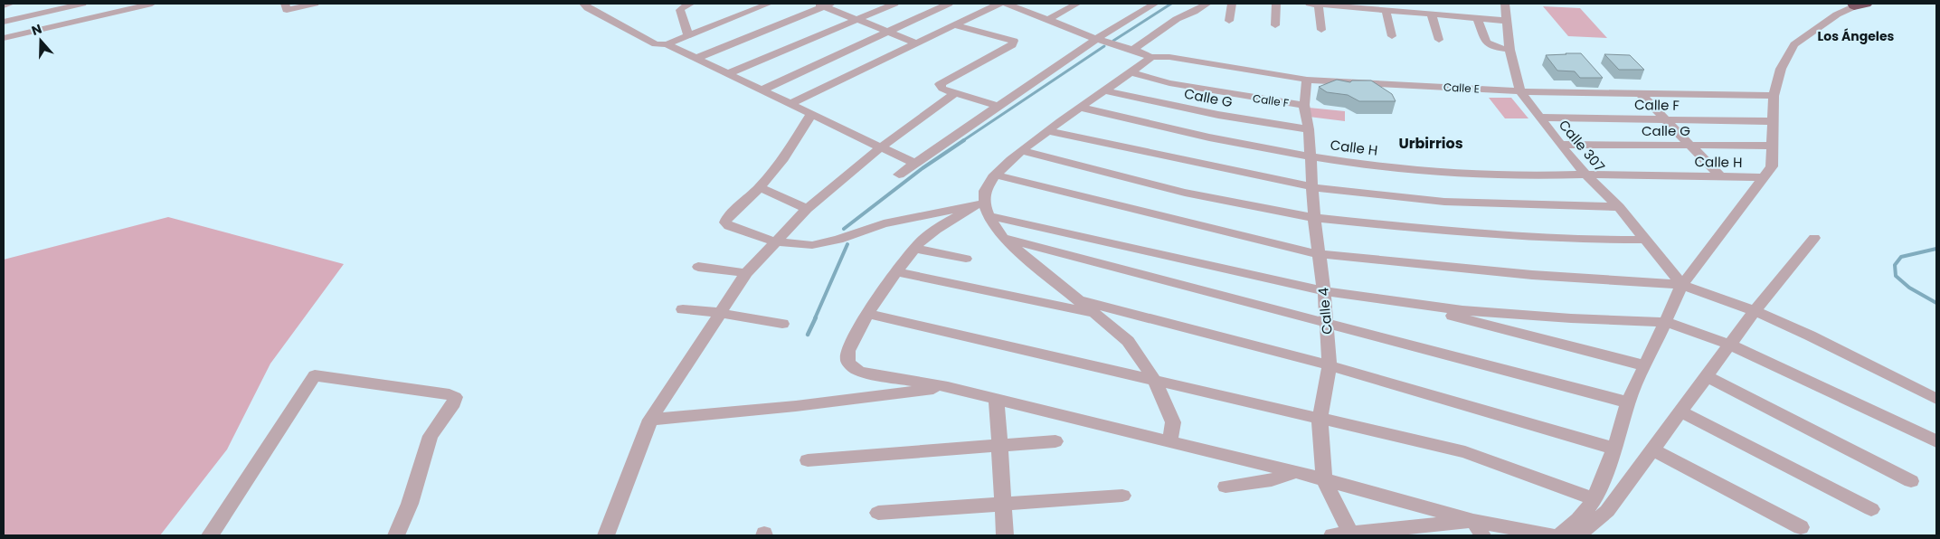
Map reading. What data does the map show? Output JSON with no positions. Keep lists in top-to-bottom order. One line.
{"streets":{"street":["Calle E","Calle G","Calle F","Calle 307","Calle H","Calle 4"]},"crossings":[["Calle E","Calle 307"],["Calle E","Calle 4"],["Calle G","Calle 307"],["Calle G","Calle 4"],["Calle F","Calle 307"],["Calle F","Calle 4"],["Calle 307","Calle H"],["Calle H","Calle 4"]],"districts":["Los Ángeles","Urbirrios"],"north":"top"}
